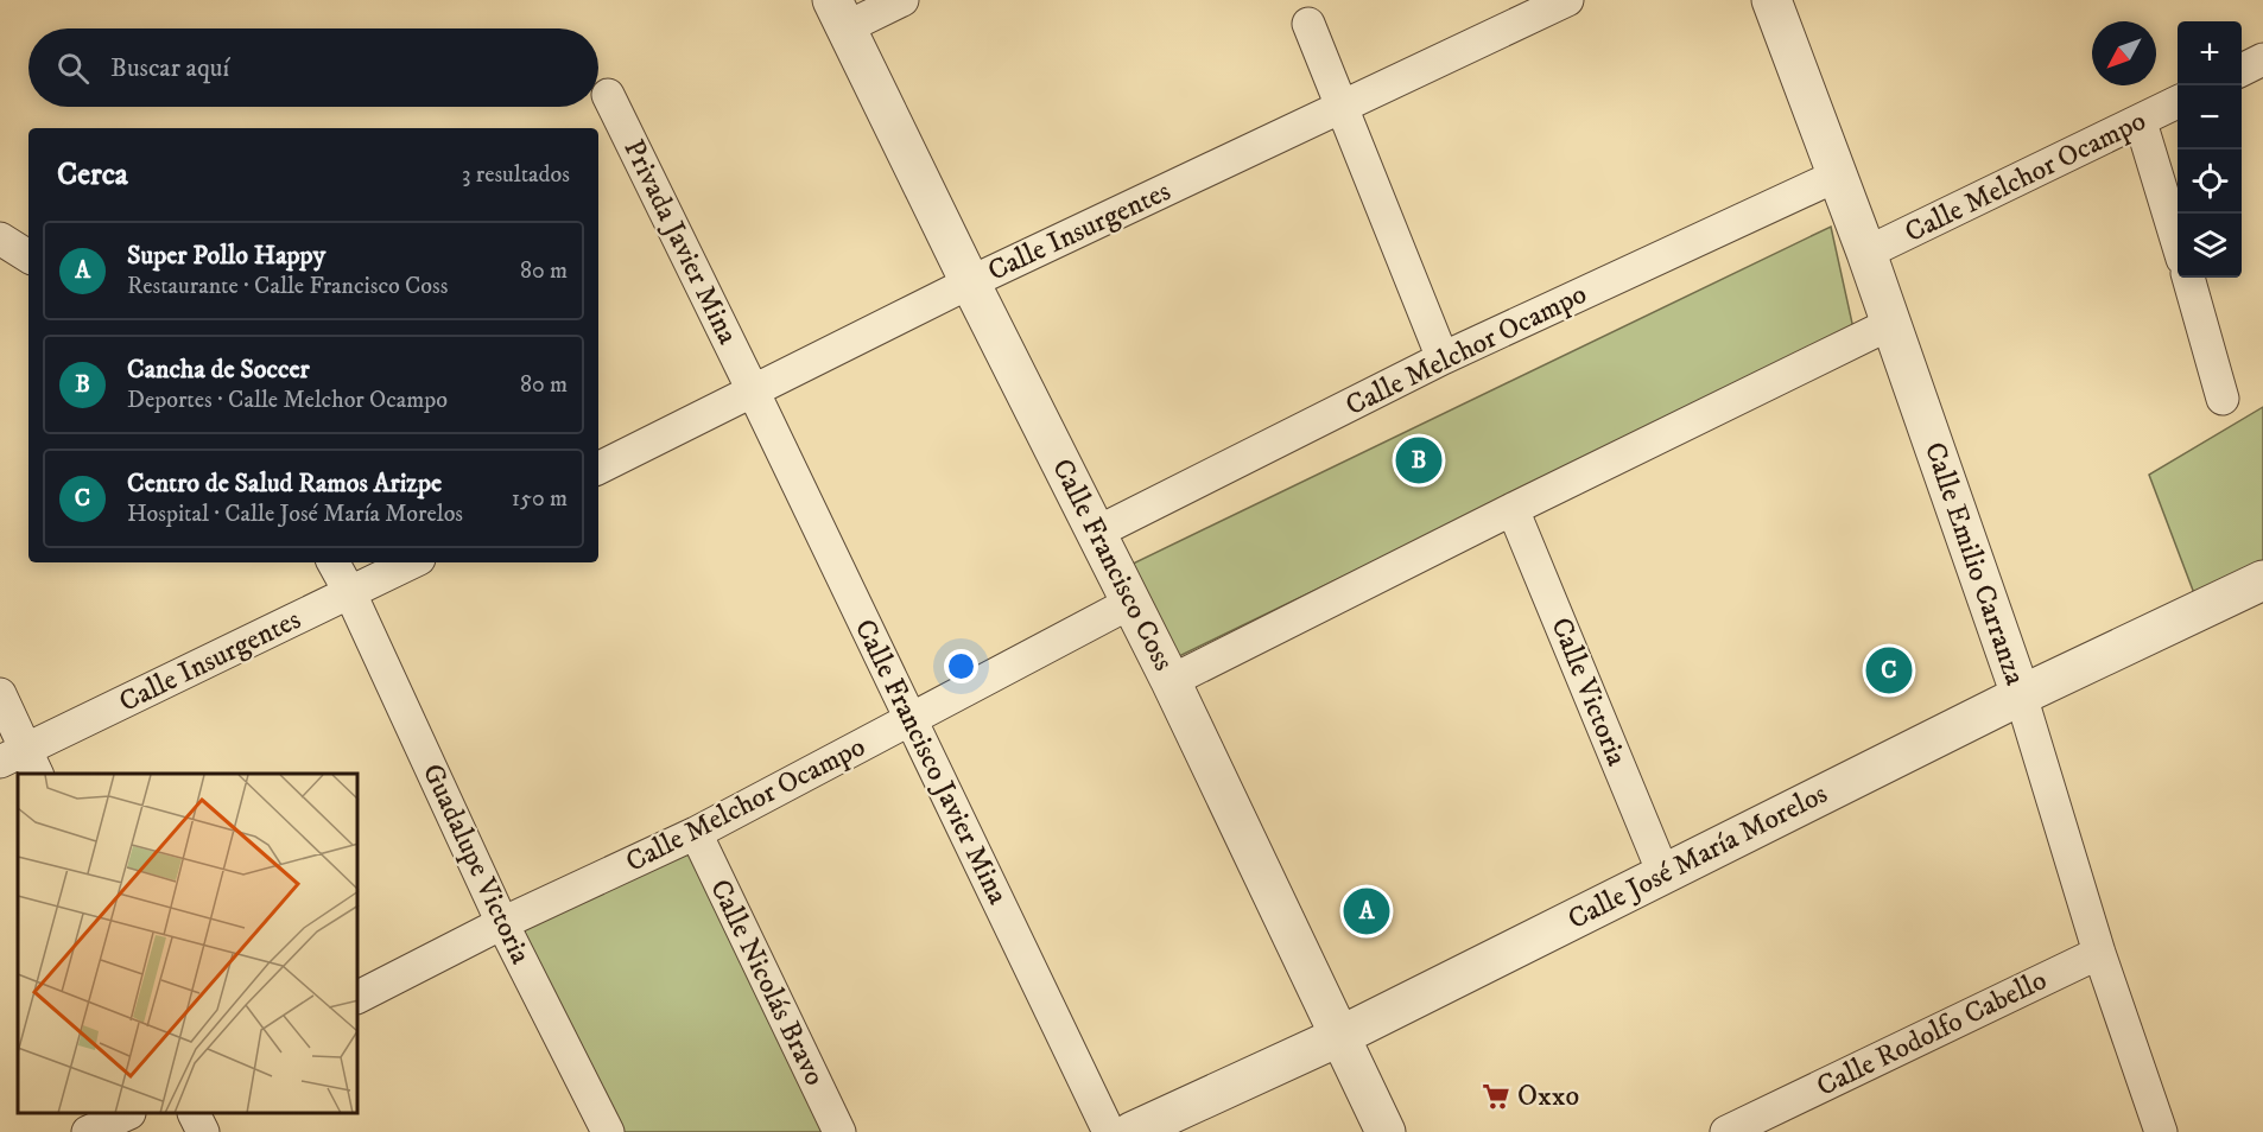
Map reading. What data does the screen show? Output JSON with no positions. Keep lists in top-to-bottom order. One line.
{"streets":{"street":["Calle Melchor Ocampo","Calle Insurgentes","Privada Javier Mina","Calle Emilio Carranza","Calle Francisco Coss","Calle Victoria","Calle Francisco Javier Mina","Calle José María Morelos","Guadalupe Victoria","Calle Nicolás Bravo","Calle Rodolfo Cabello"]},"crossings":[["Calle Melchor Ocampo","Calle Emilio Carranza"],["Calle Melchor Ocampo","Calle Francisco Coss"],["Calle Melchor Ocampo","Calle Francisco Javier Mina"],["Calle Melchor Ocampo","Guadalupe Victoria"],["Calle Melchor Ocampo","Calle Nicolás Bravo"],["Calle Insurgentes","Privada Javier Mina"],["Calle Insurgentes","Calle Francisco Coss"],["Calle Insurgentes","Calle Francisco Javier Mina"],["Calle Insurgentes","Guadalupe Victoria"],["Privada Javier Mina","Calle Francisco Javier Mina"],["Calle Emilio Carranza","Calle José María Morelos"],["Calle Emilio Carranza","Calle Rodolfo Cabello"],["Calle Francisco Coss","Calle José María Morelos"],["Calle Victoria","Calle José María Morelos"]],"places":{"supermarket":["Oxxo"]},"north":"bottom left","page":{"map_buttons":["+","−"],"search":"Buscar aquí","heading":["Cerca","3 resultados"],"list":[{"mark":"A","name":"Super Pollo Happy","note":"Restaurante · Calle Francisco Coss","value":"80 m"},{"mark":"B","name":"Cancha de Soccer","note":"Deportes · Calle Melchor Ocampo","value":"80 m"},{"mark":"C","name":"Centro de Salud Ramos Arizpe","note":"Hospital · Calle José María Morelos","value":"150 m"}],"pins":["B","C","A"]}}
